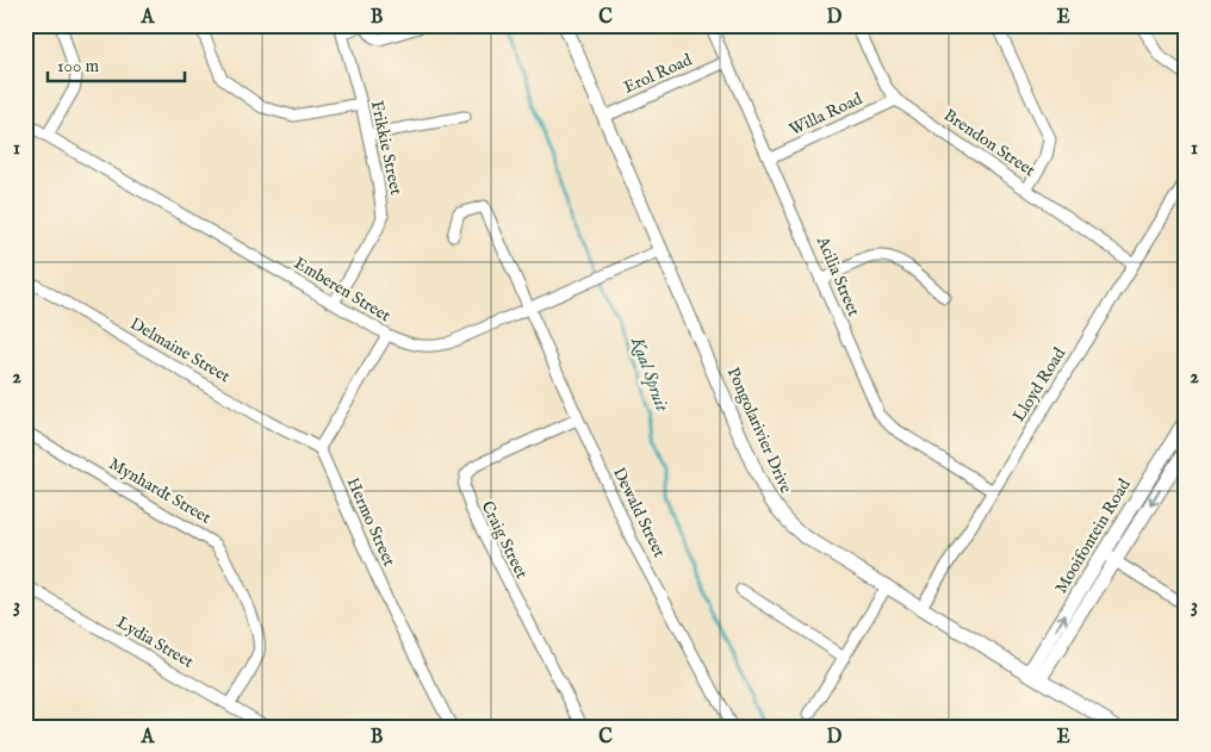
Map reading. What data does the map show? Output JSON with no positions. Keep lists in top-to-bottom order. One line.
{"streets":{"street":["Erol Road","Willa Road","Brendon Street","Frikkie Street","Acilia Street","Emberen Street","Delmaine Street","Lloyd Road","Pongolarivier Drive","Mynhardt Street","Dewald Street","Hermo Street","Mooifontein Road","Craig Street","Lydia Street"]},"crossings":[["Erol Road","Acilia Street"],["Erol Road","Pongolarivier Drive"],["Willa Road","Brendon Street"],["Willa Road","Acilia Street"],["Brendon Street","Lloyd Road"],["Frikkie Street","Emberen Street"],["Acilia Street","Lloyd Road"],["Emberen Street","Pongolarivier Drive"],["Emberen Street","Dewald Street"],["Delmaine Street","Hermo Street"],["Lloyd Road","Pongolarivier Drive"],["Pongolarivier Drive","Mooifontein Road"],["Mynhardt Street","Lydia Street"],["Dewald Street","Craig Street"]],"water":["Kaal Spruit"],"scale_bar":"100 m","grid":{"columns":["A","B","C","D","E"],"rows":["1","2","3"]}}
